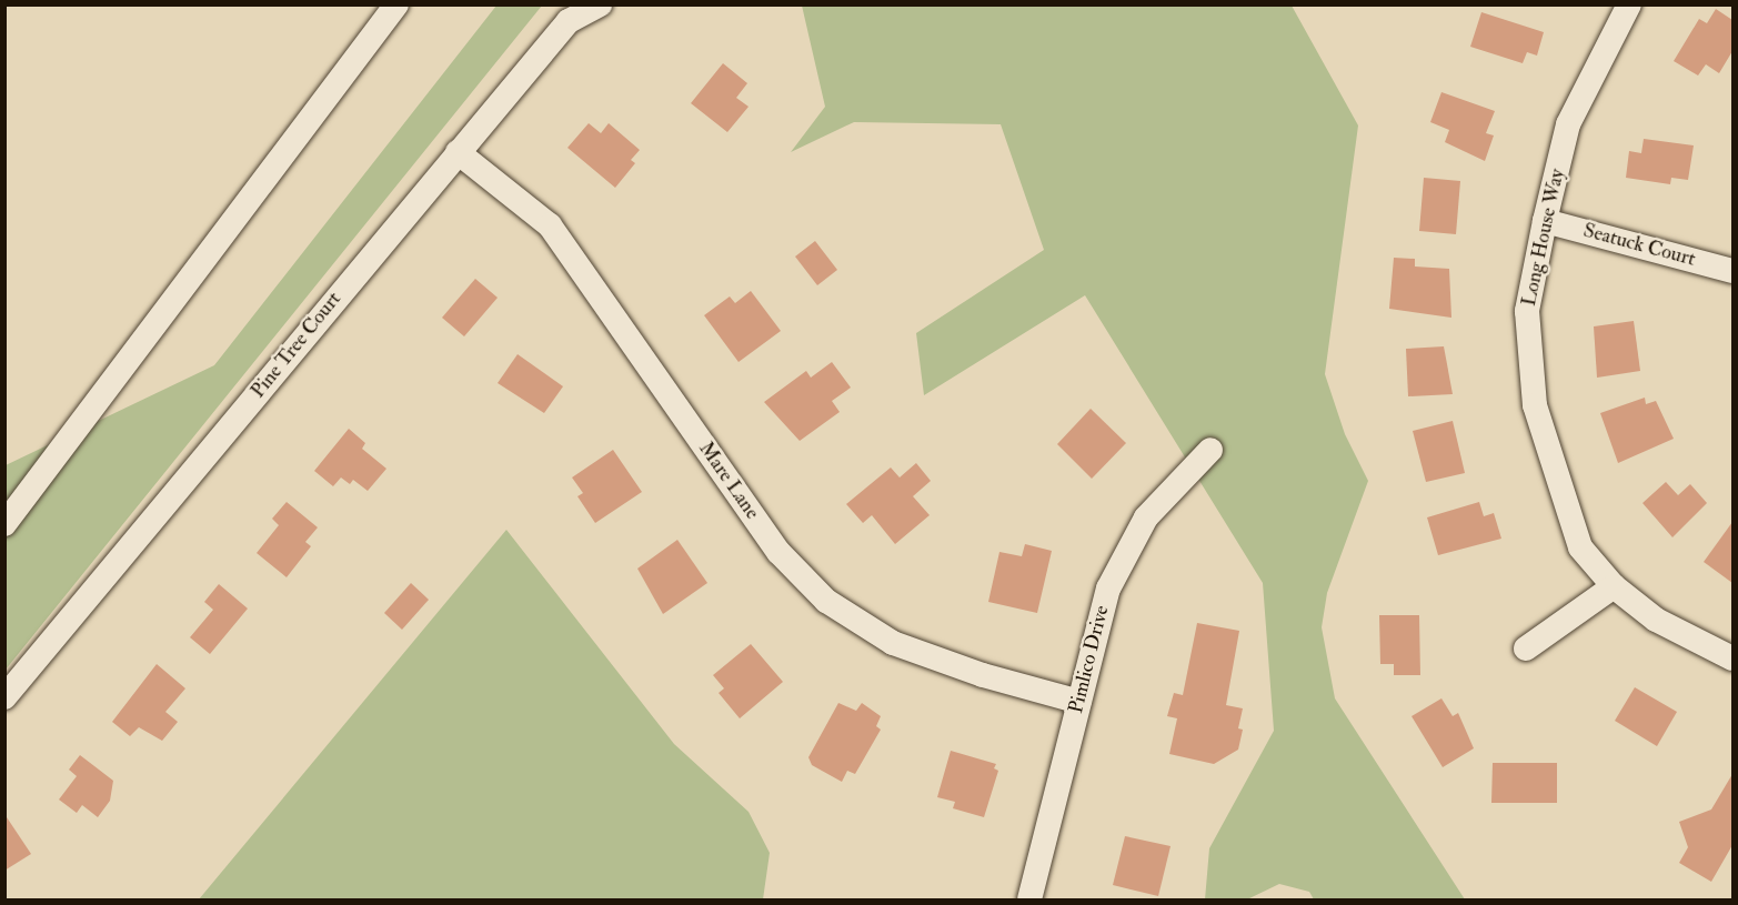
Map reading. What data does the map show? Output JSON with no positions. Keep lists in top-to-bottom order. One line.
{"streets":{"street":["Long House Way","Seatuck Court","Pine Tree Court","Mare Lane","Pimlico Drive"]},"crossings":[["Long House Way","Seatuck Court"],["Pine Tree Court","Mare Lane"],["Mare Lane","Pimlico Drive"]]}
